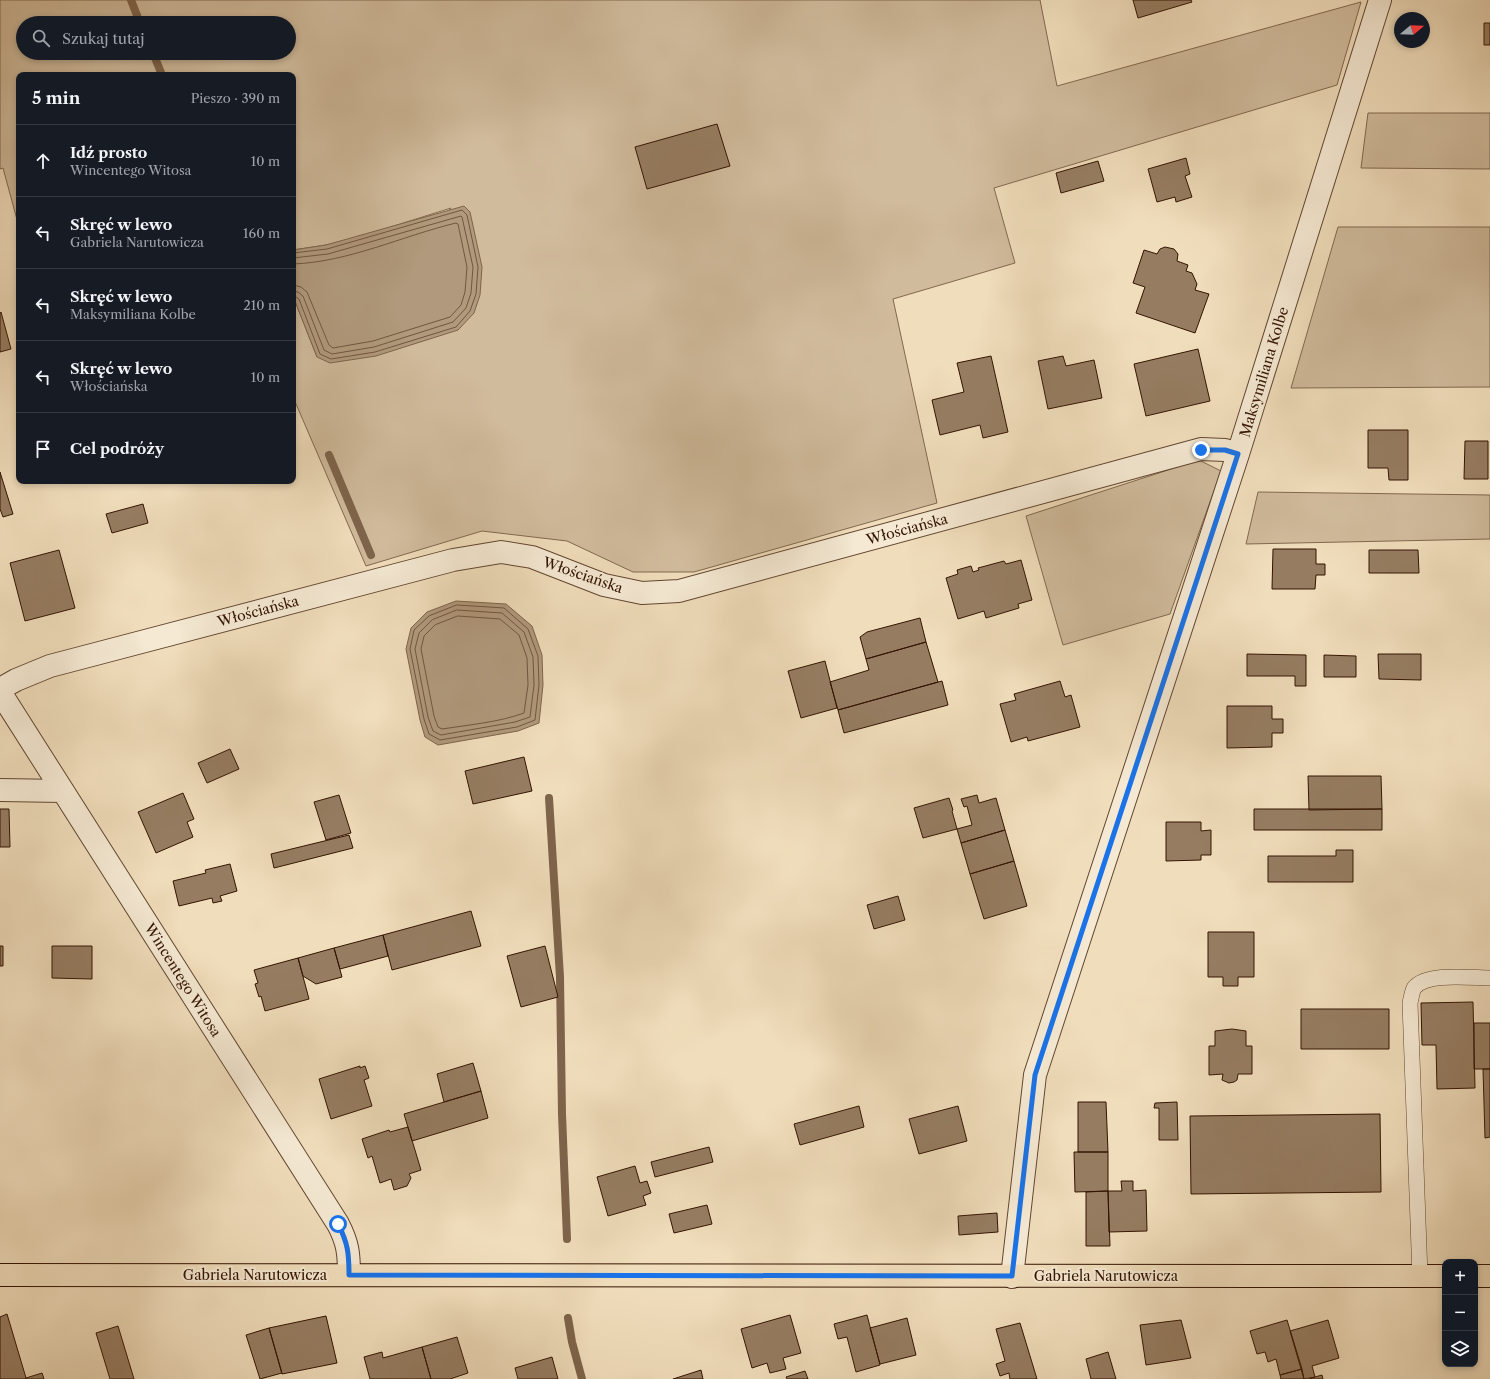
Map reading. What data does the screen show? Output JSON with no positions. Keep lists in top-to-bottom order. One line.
{"streets":{"main road":["Gabriela Narutowicza"],"street":["Maksymiliana Kolbe","Włościańska","Wincentego Witosa"]},"crossings":[["Maksymiliana Kolbe","Włościańska"],["Maksymiliana Kolbe","Gabriela Narutowicza"],["Włościańska","Wincentego Witosa"],["Wincentego Witosa","Gabriela Narutowicza"]],"north":"right","page":{"search":"Szukaj tutaj","heading":["5 min","Pieszo · 390 m"],"list":[["Idź prosto","Wincentego Witosa","10 m"],["Skręć w lewo","Gabriela Narutowicza","160 m"],["Skręć w lewo","Maksymiliana Kolbe","210 m"],["Skręć w lewo","Włościańska","10 m"],"Cel podróży"],"map_buttons":["+","−"]}}
